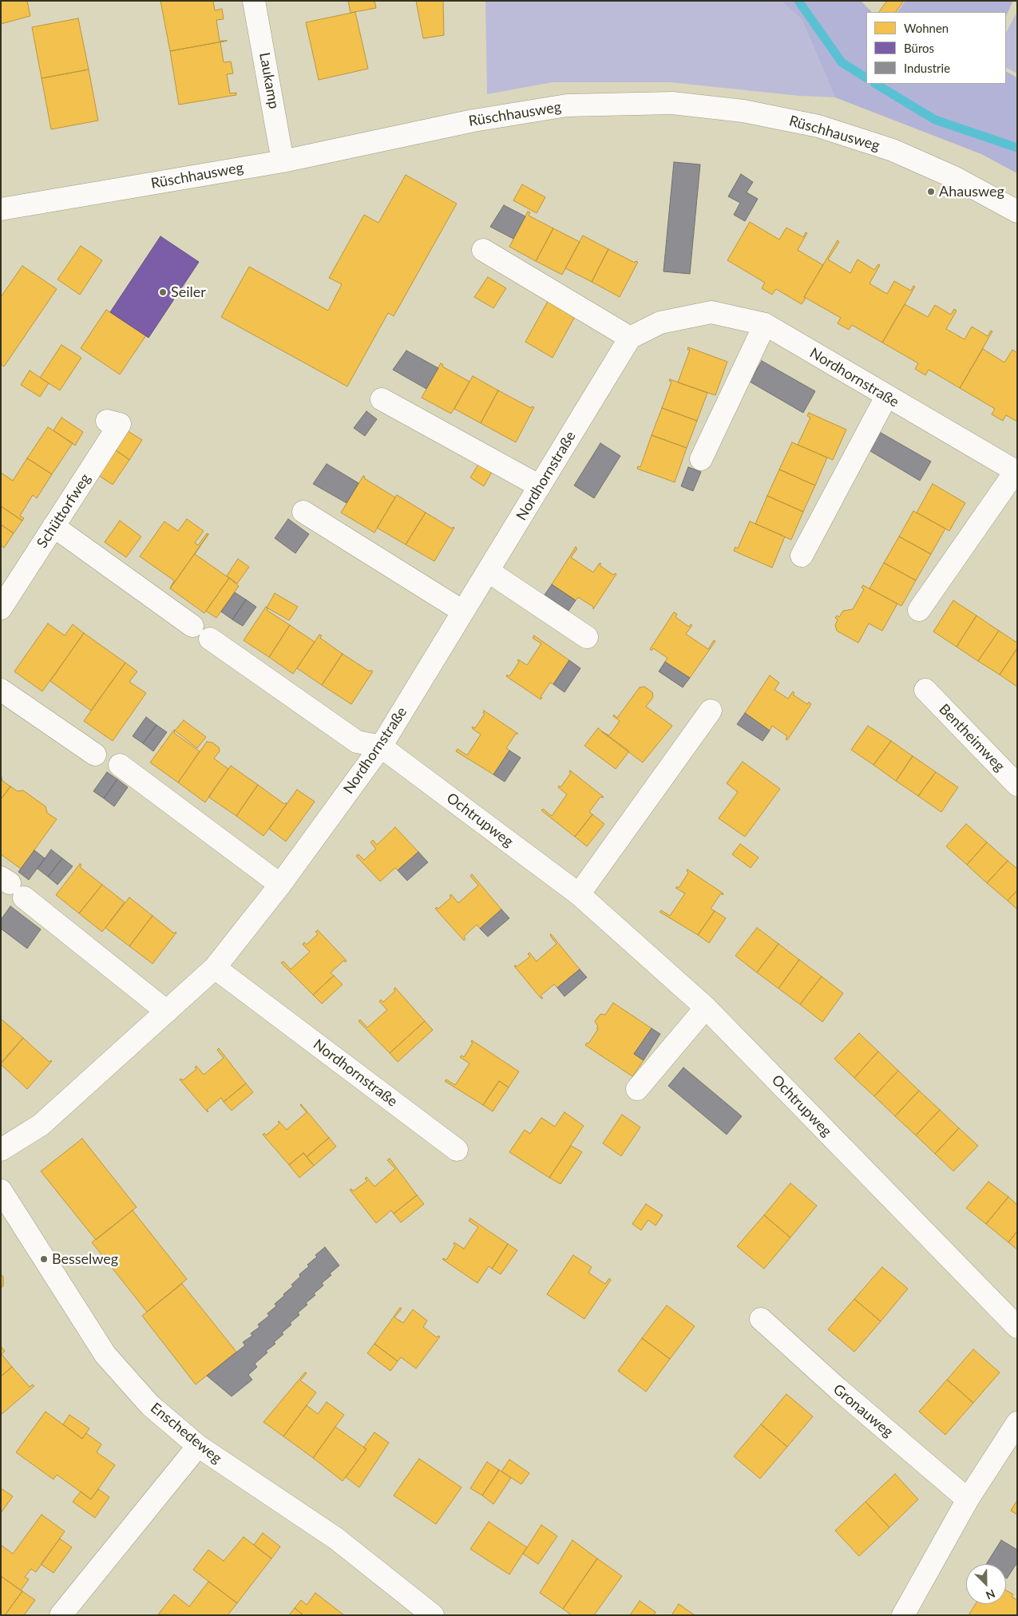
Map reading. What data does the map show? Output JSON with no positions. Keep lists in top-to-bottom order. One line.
{"streets":{"street":["Laukamp","Rüschhausweg","Nordhornstraße","Schüttorfweg","Bentheimweg","Ochtrupweg","Gronauweg","Enschedeweg"]},"crossings":[["Laukamp","Rüschhausweg"],["Nordhornstraße","Ochtrupweg"]],"places":["Ahausweg","Seiler","Besselweg"],"legend":["Wohnen","Büros","Industrie"],"north":"bottom right"}
